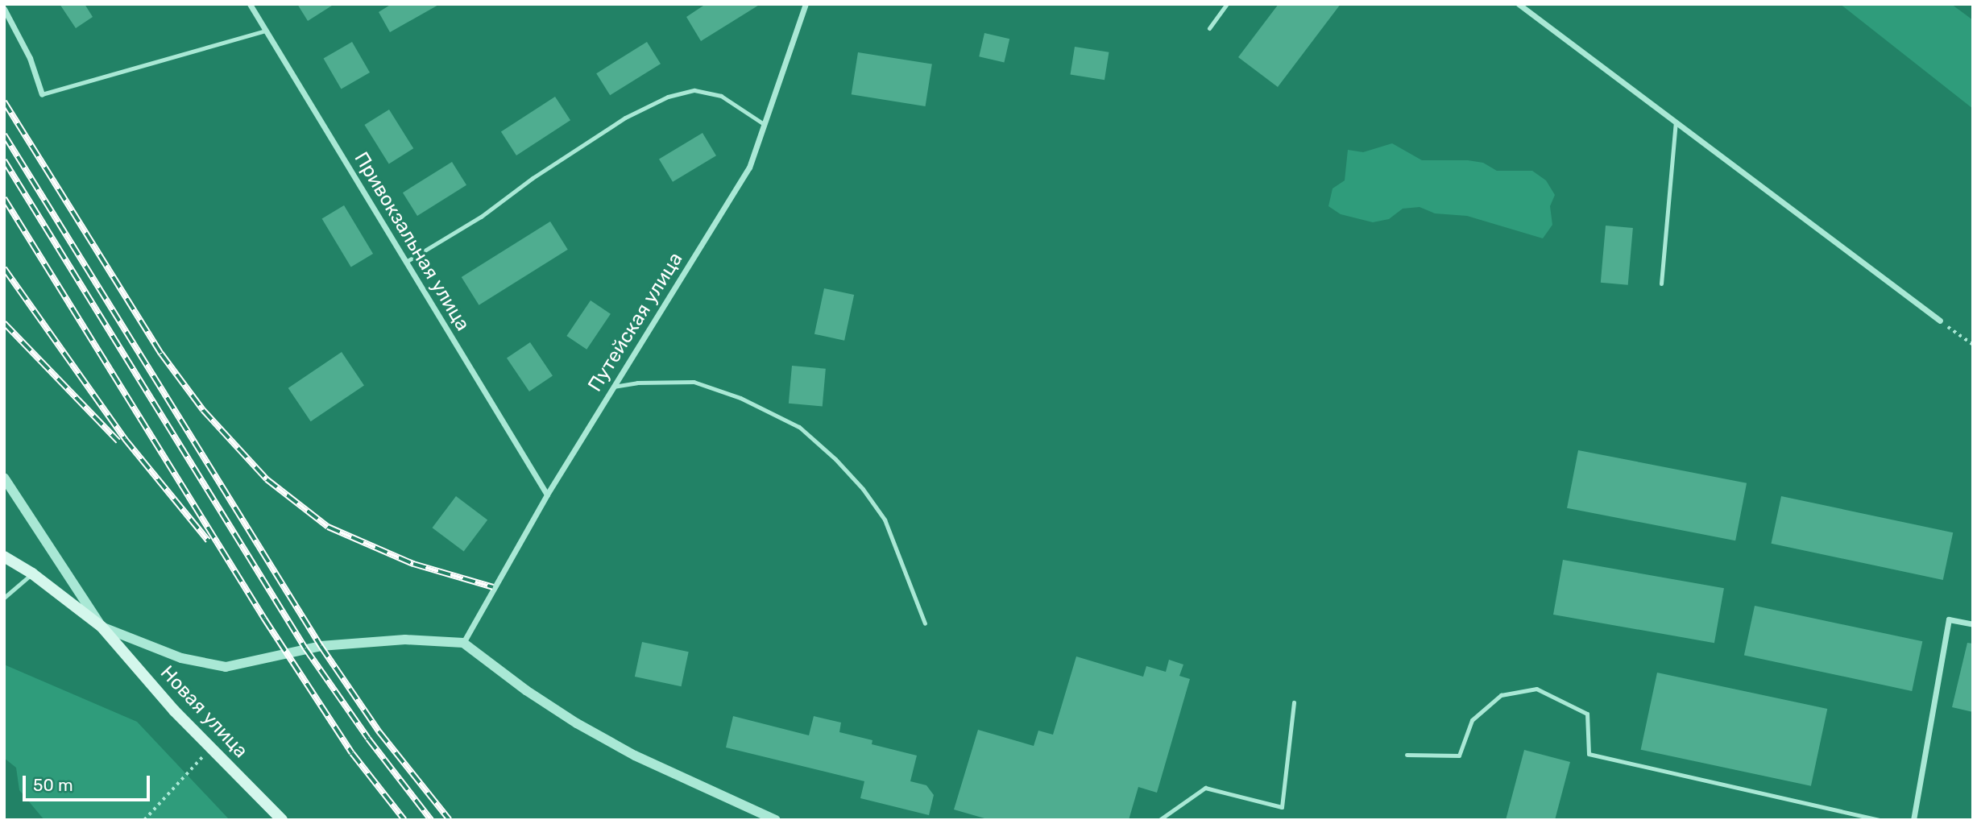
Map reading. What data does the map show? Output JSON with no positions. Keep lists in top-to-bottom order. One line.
{"streets":{"main road":["Новая улица"],"street":["Привокзальная улица","Путейская улица"]},"crossings":[["Привокзальная улица","Путейская улица"]],"scale_bar":"50 m"}
